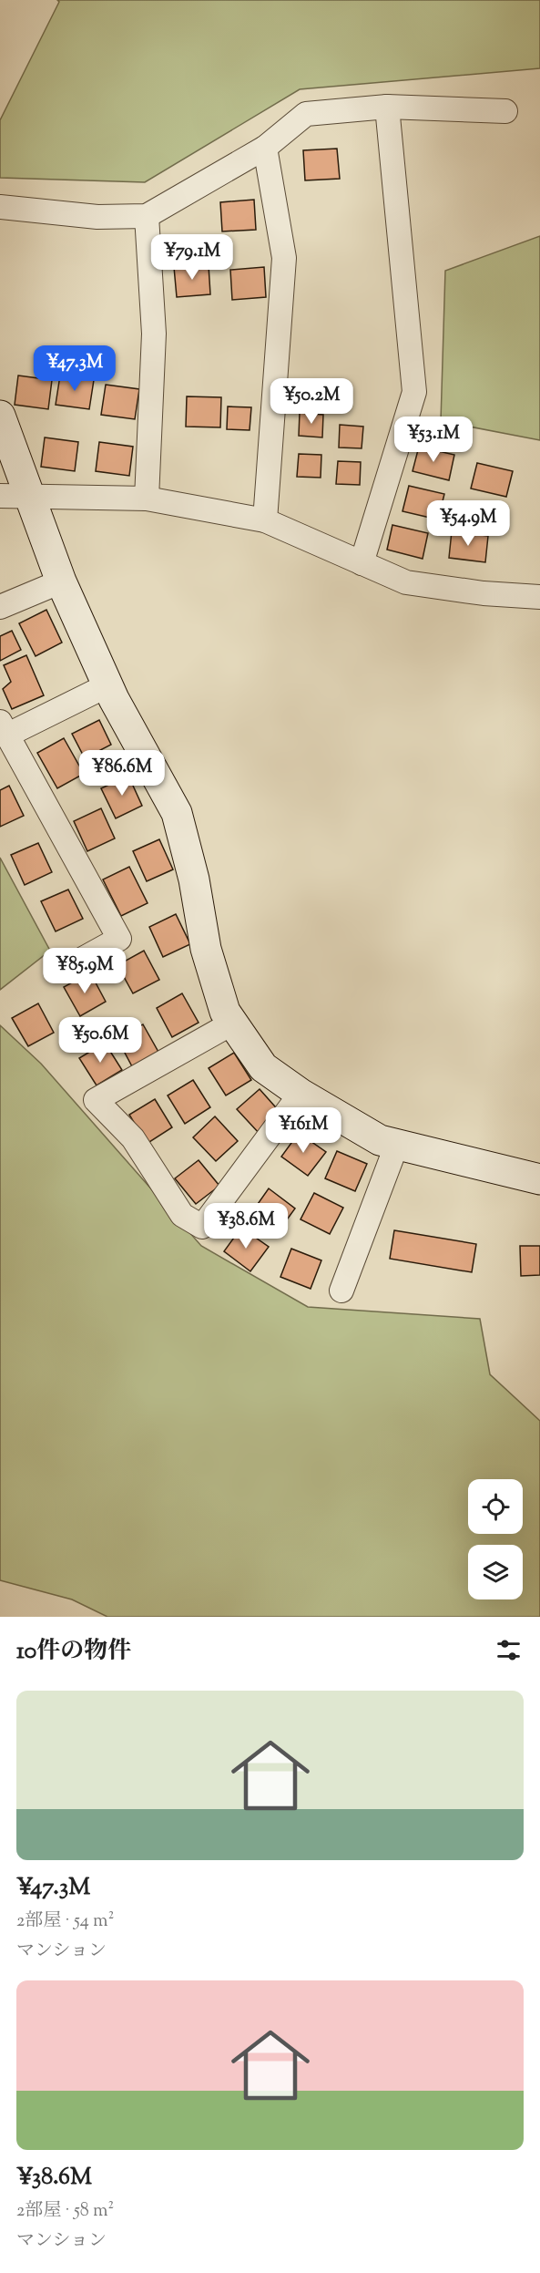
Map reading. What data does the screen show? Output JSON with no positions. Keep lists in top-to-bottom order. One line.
{"page":{"price":["¥79.1M","¥47.3M","¥50.2M","¥53.1M","¥54.9M","¥86.6M","¥85.9M","¥50.6M","¥161M","¥38.6M"],"heading":"10件の物件","list":[{"name":"¥47.3M","note":"2部屋 · 54 m² · マンション"},{"name":"¥38.6M","note":"2部屋 · 58 m² · マンション"}]}}
